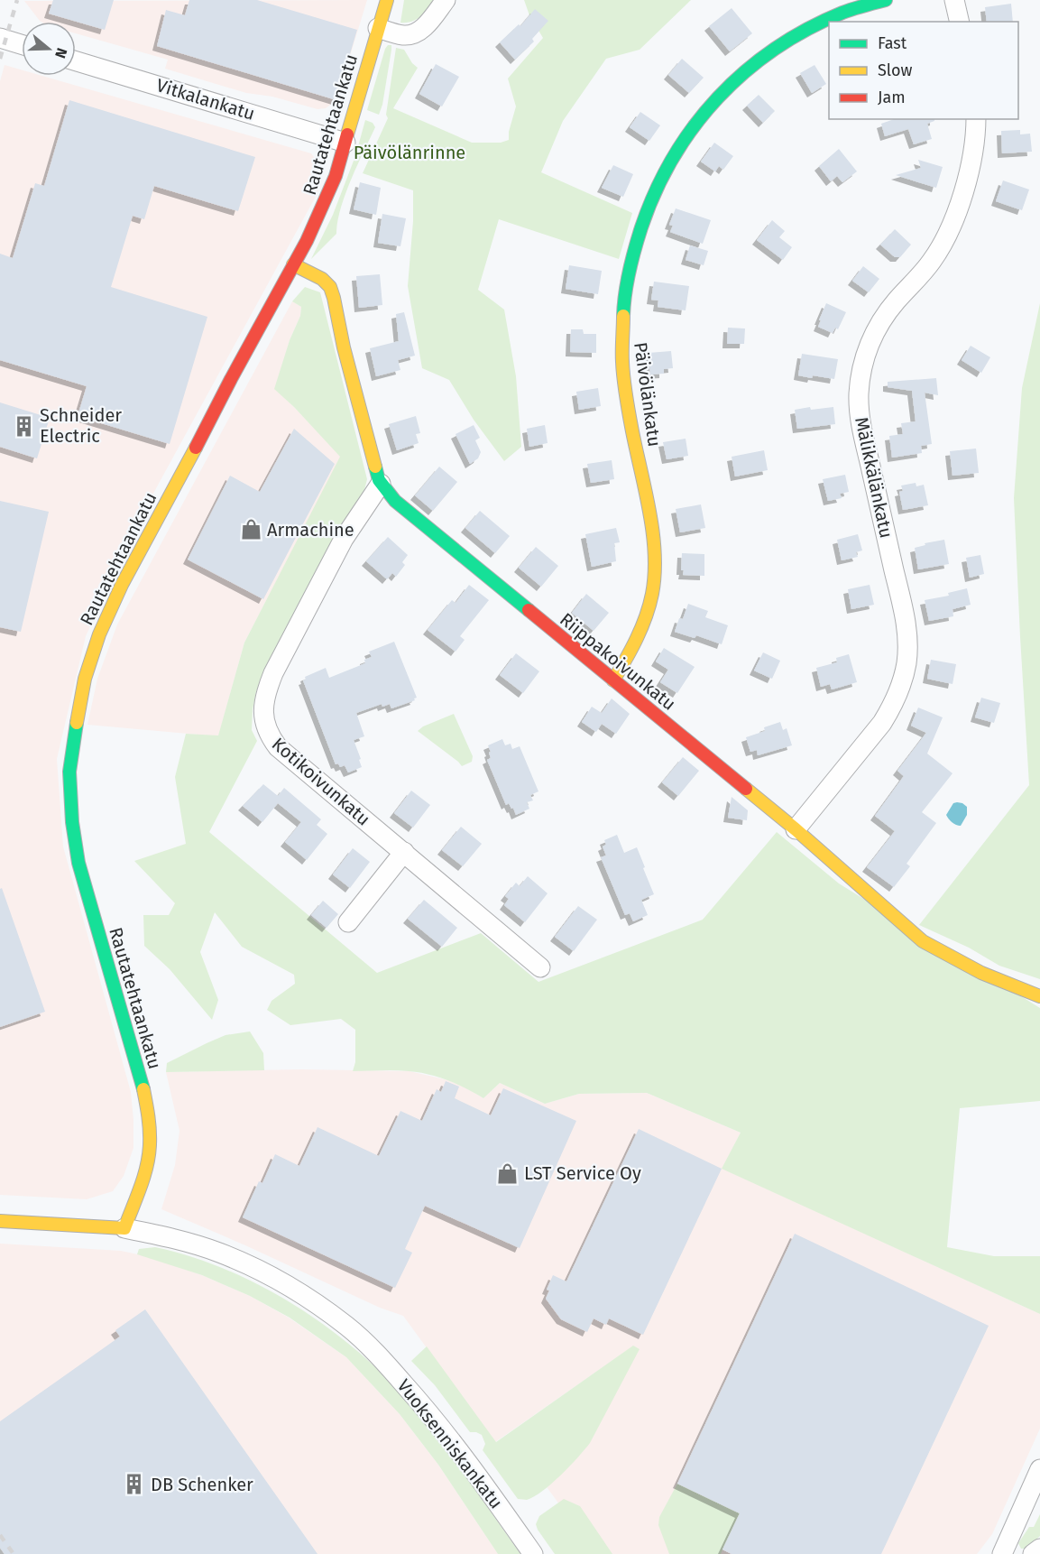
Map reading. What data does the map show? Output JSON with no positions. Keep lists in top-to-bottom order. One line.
{"streets":{"street":["Vitkalankatu","Rautatehtaankatu","Päivölänkatu","Mälikkälänkatu","Riippakoivunkatu","Kotikoivunkatu","Vuoksenniskankatu"]},"crossings":[["Vitkalankatu","Rautatehtaankatu"],["Rautatehtaankatu","Riippakoivunkatu"],["Rautatehtaankatu","Vuoksenniskankatu"],["Päivölänkatu","Riippakoivunkatu"],["Mälikkälänkatu","Riippakoivunkatu"],["Riippakoivunkatu","Kotikoivunkatu"]],"parks":["Päivölänrinne"],"places":{"building":["Schneider Electric","DB Schenker"],"shop":["Armachine","LST Service Oy"]},"legend":["Fast","Slow","Jam"],"north":"right"}
